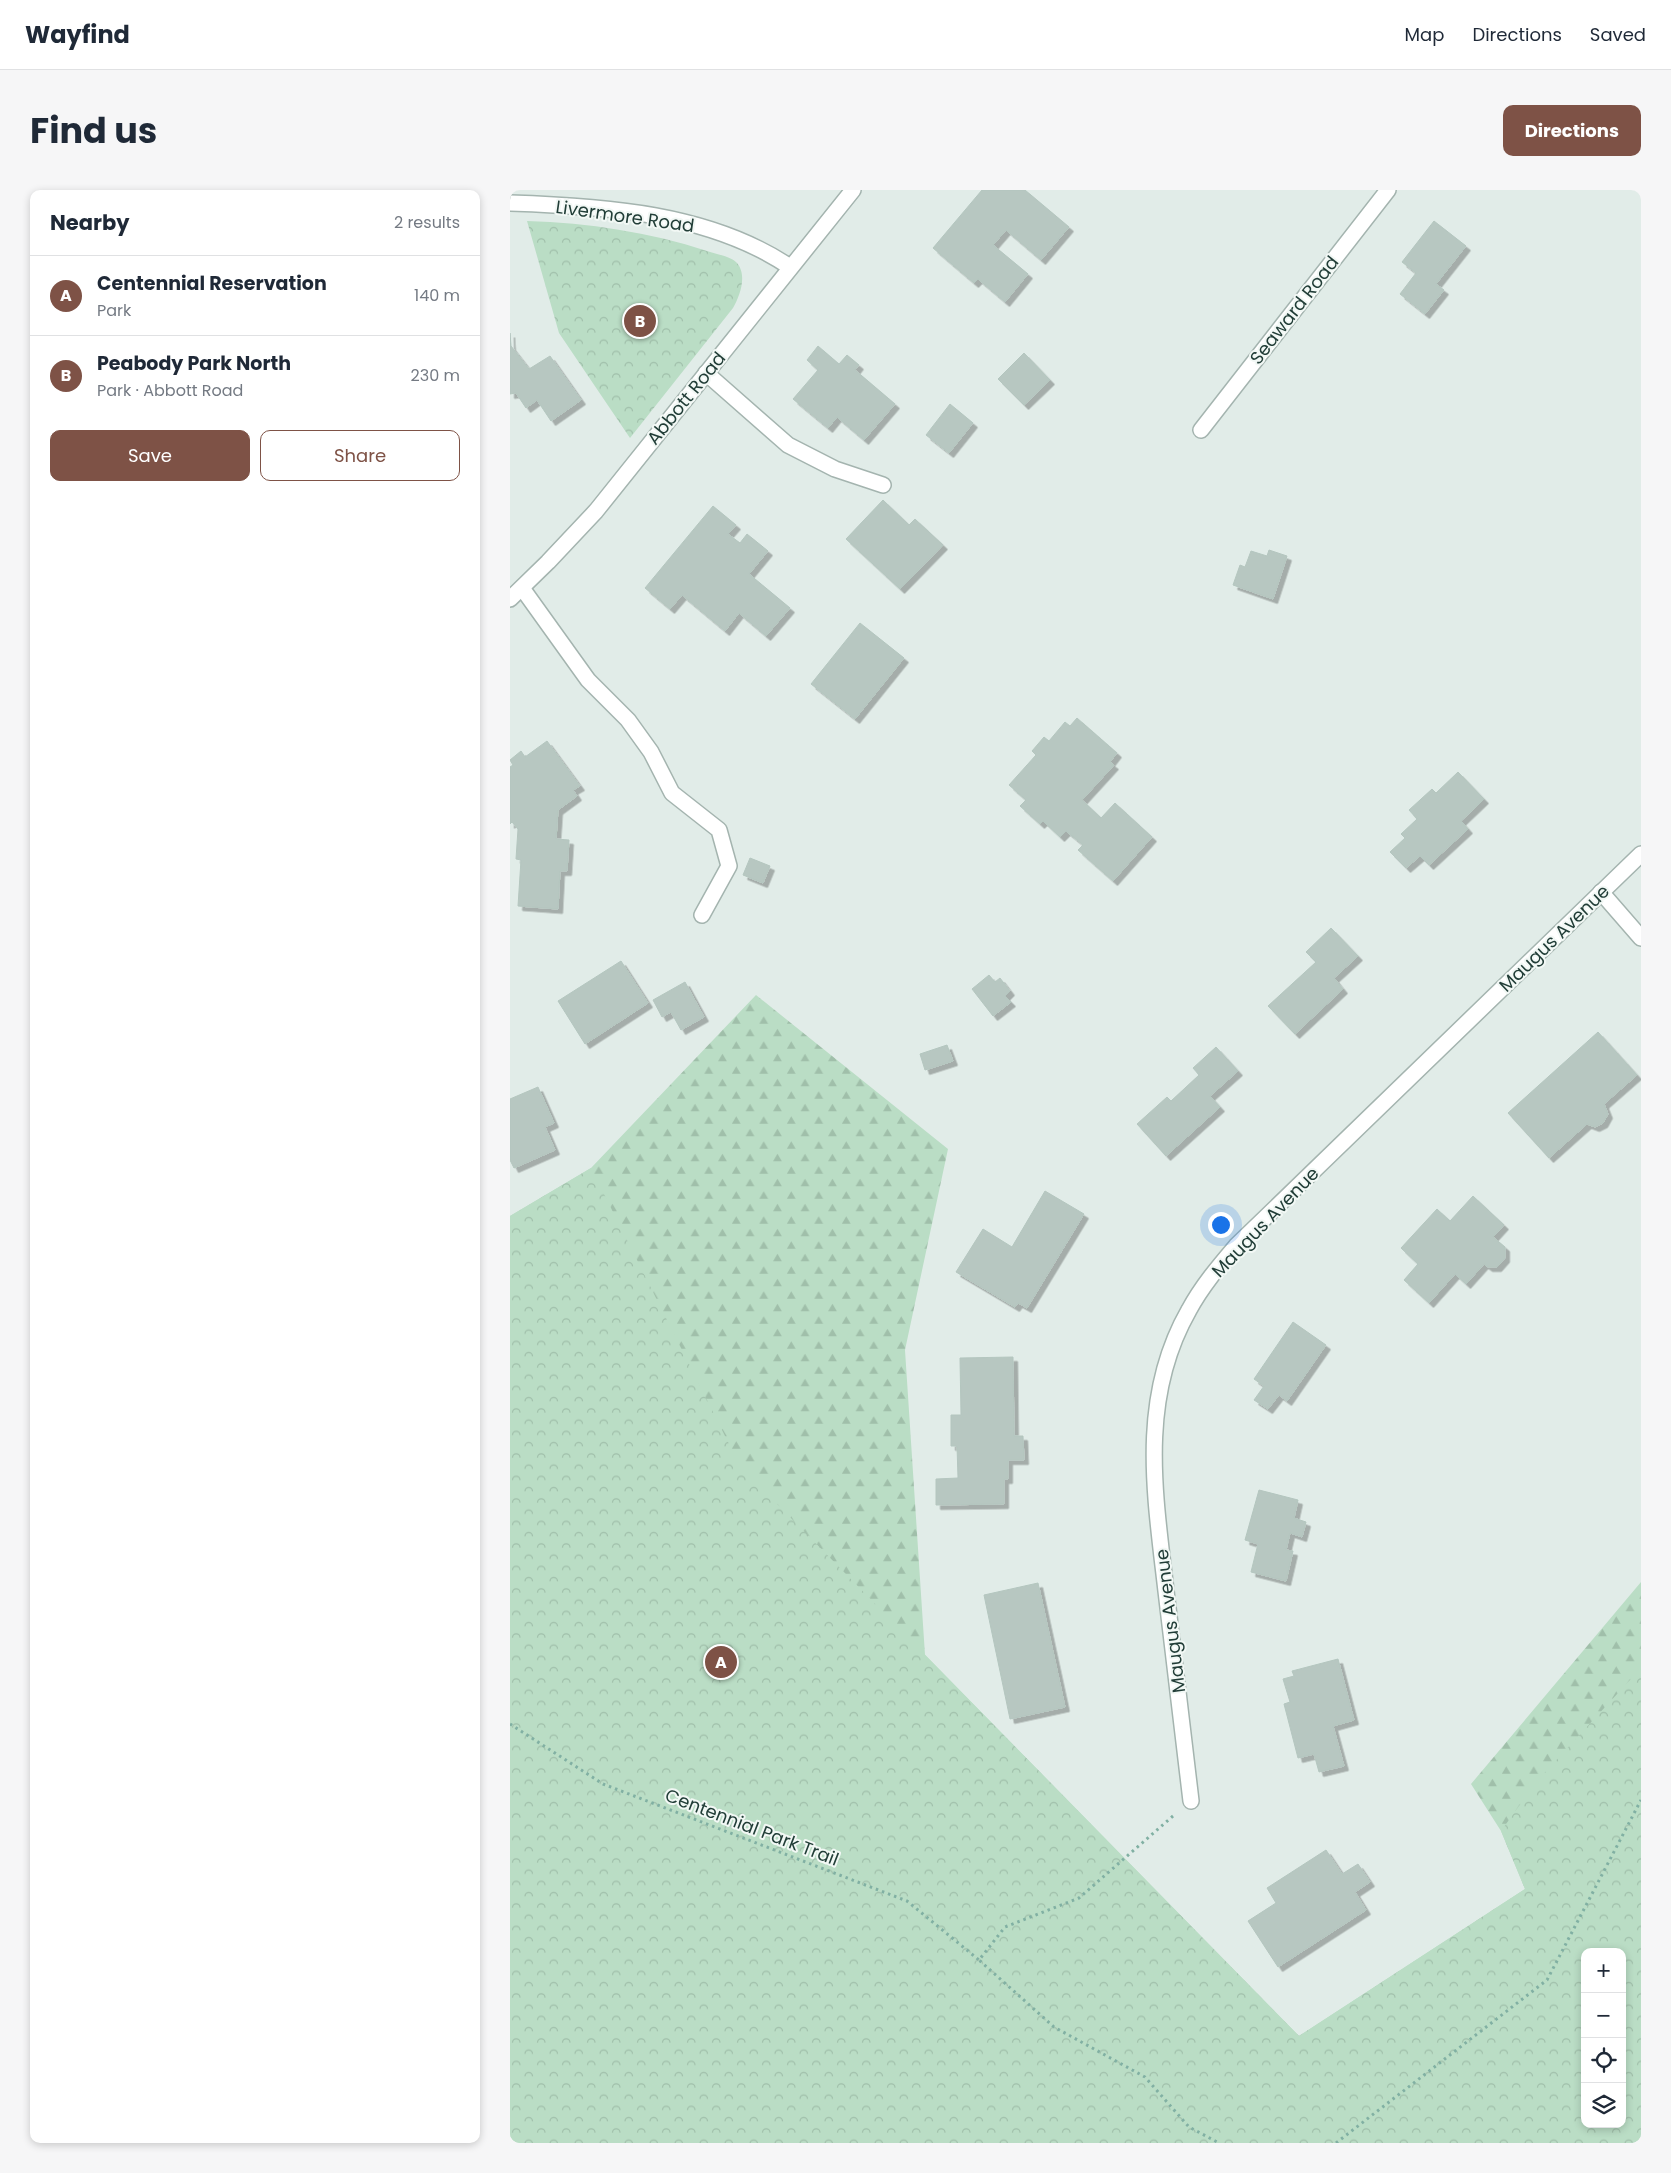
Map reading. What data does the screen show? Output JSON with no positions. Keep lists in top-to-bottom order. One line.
{"streets":{"street":["Livermore Road","Seaward Road","Abbott Road","Maugus Avenue"],"path":["Centennial Park Trail"]},"crossings":[["Livermore Road","Abbott Road"]],"page":{"header":"Wayfind","nav":["Map","Directions","Saved"],"title":"Find us","buttons":["Directions",["Save","Share"]],"heading":["Nearby","2 results"],"list":[{"mark":"A","name":"Centennial Reservation","note":"Park","value":"140 m"},{"mark":"B","name":"Peabody Park North","note":"Park · Abbott Road","value":"230 m"}],"pins":["B","A"],"map_buttons":["+","−"]}}
